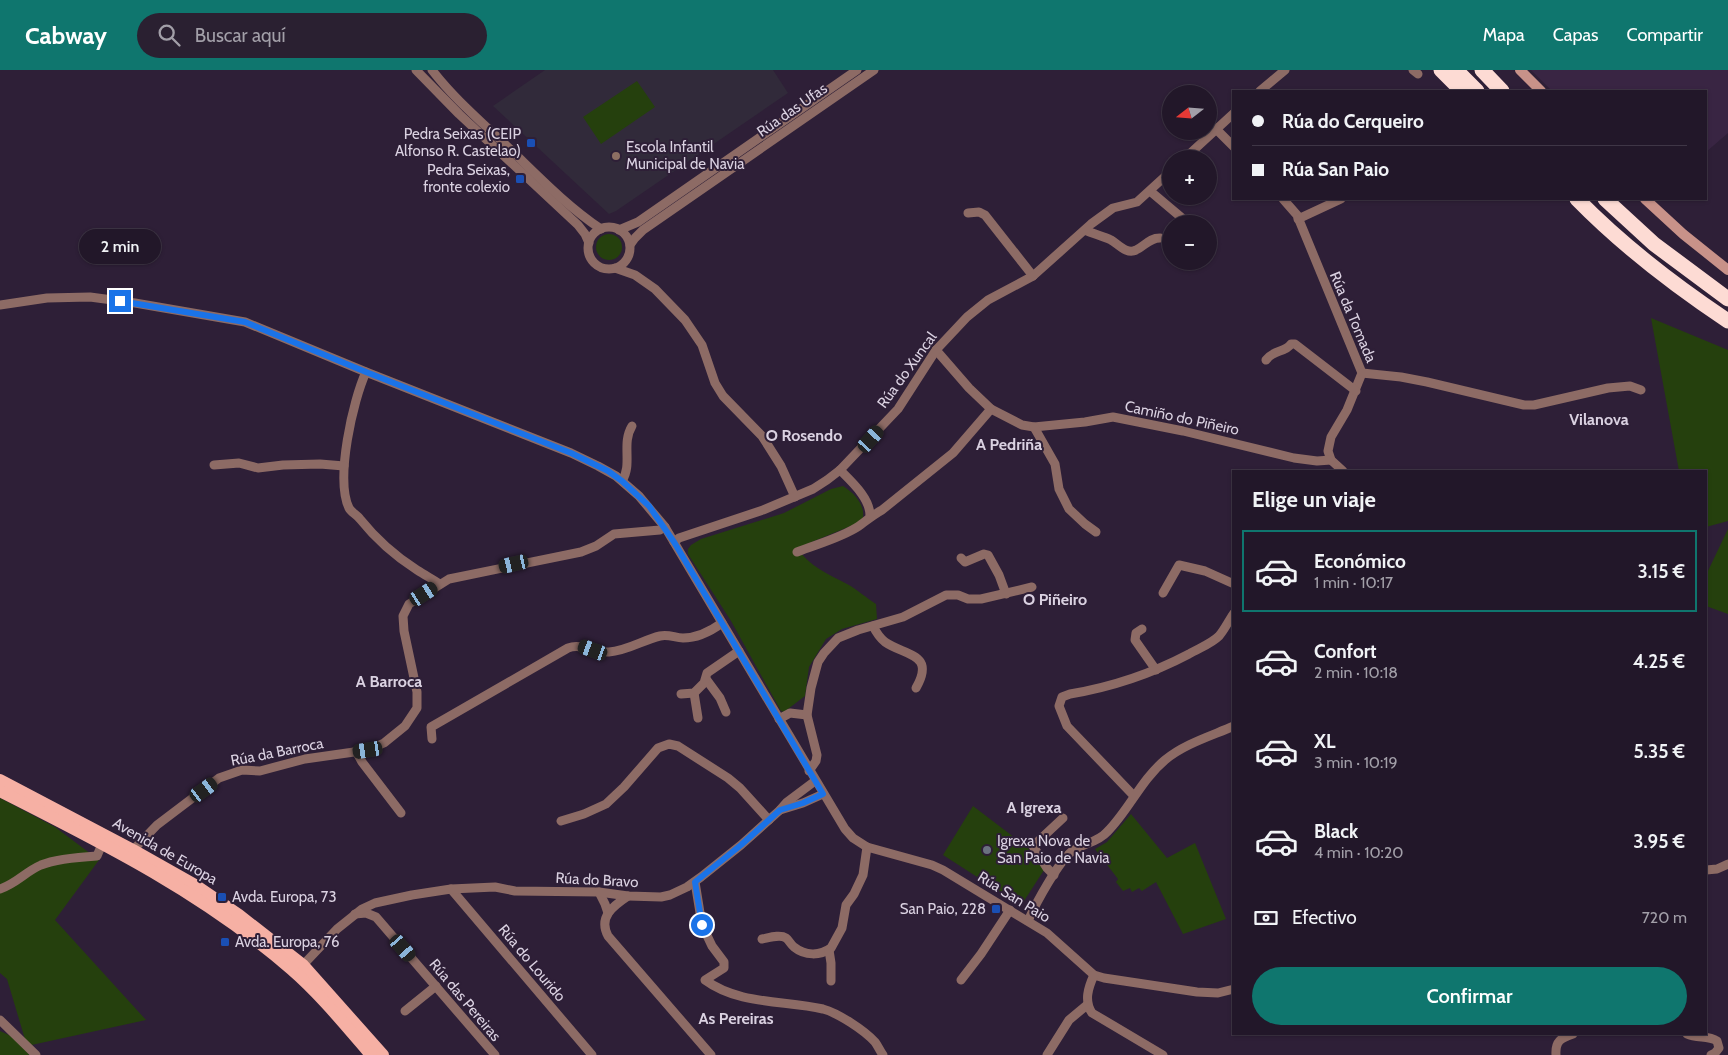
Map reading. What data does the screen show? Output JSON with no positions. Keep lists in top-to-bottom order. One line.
{"streets":{"main road":["Avenida de Europa"],"street":["Rúa das Ufas","Rúa da Tomada","Rúa do Xuncal","Camiño do Piñeiro","Rúa da Barroca","Rúa do Bravo","Rúa San Paio","Rúa do Lourido","Rúa das Pereiras"]},"crossings":[["Rúa da Tomada","Camiño do Piñeiro"],["Rúa do Xuncal","Camiño do Piñeiro"],["Rúa do Xuncal","Rúa San Paio"],["Rúa da Barroca","Avenida de Europa"],["Rúa da Barroca","Rúa San Paio"],["Avenida de Europa","Rúa do Bravo"],["Rúa do Bravo","Rúa San Paio"],["Rúa do Bravo","Rúa do Lourido"]],"districts":["Vilanova","O Rosendo","A Pedriña","O Piñeiro","A Barroca","A Igrexa","As Pereiras"],"places":{"transit":["Pedra Seixas (CEIP Alfonso R. Castelao)","Pedra Seixas, fronte colexio","Avda. Europa, 73","San Paio, 228","Avda. Europa, 76"],"other":["Escola Infantil Municipal de Navia","Igrexa Nova de San Paio de Navia"]},"north":"left","page":{"header":"Cabway","search":"Buscar aquí","nav":["Mapa","Capas","Compartir"],"map_buttons":["+","−"],"banner":["Rúa do Cerqueiro","Rúa San Paio"],"bubble":"2 min","heading":"Elige un viaje","list":[{"name":"Económico","note":"1 min · 10:17","value":"3.15 €"},{"name":"Confort","note":"2 min · 10:18","value":"4.25 €"},{"name":"XL","note":"3 min · 10:19","value":"5.35 €"},{"name":"Black","note":"4 min · 10:20","value":"3.95 €"}],"pay":["Efectivo","720 m"],"buttons":"Confirmar"}}
